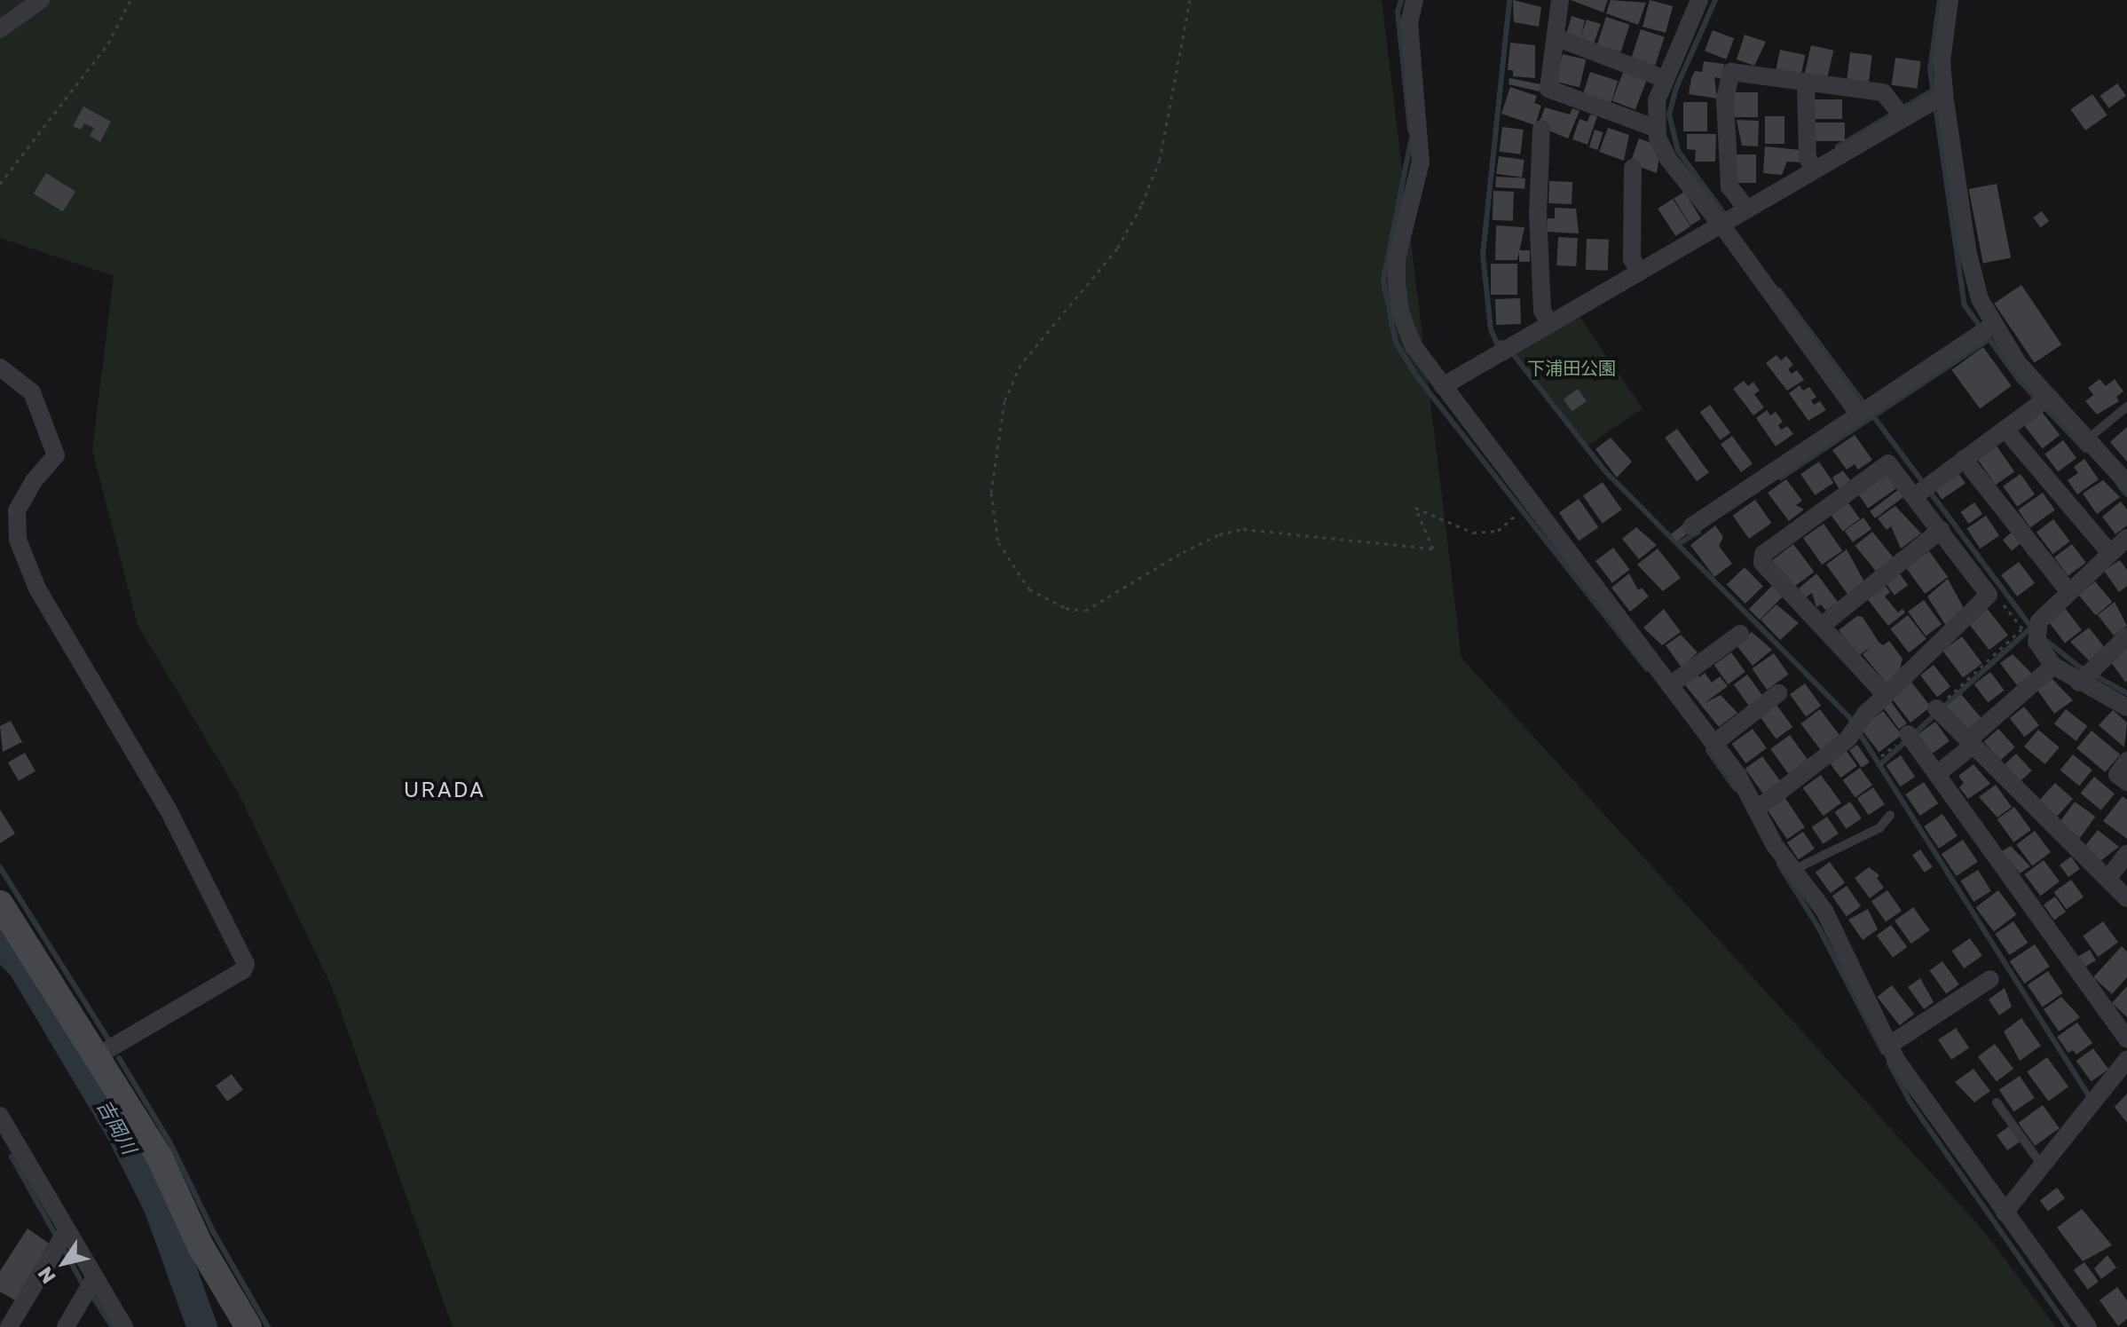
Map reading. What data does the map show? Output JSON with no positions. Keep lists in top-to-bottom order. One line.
{"districts":["URADA"],"water":["吉岡川"],"parks":["下浦田公園"],"north":"bottom left"}
